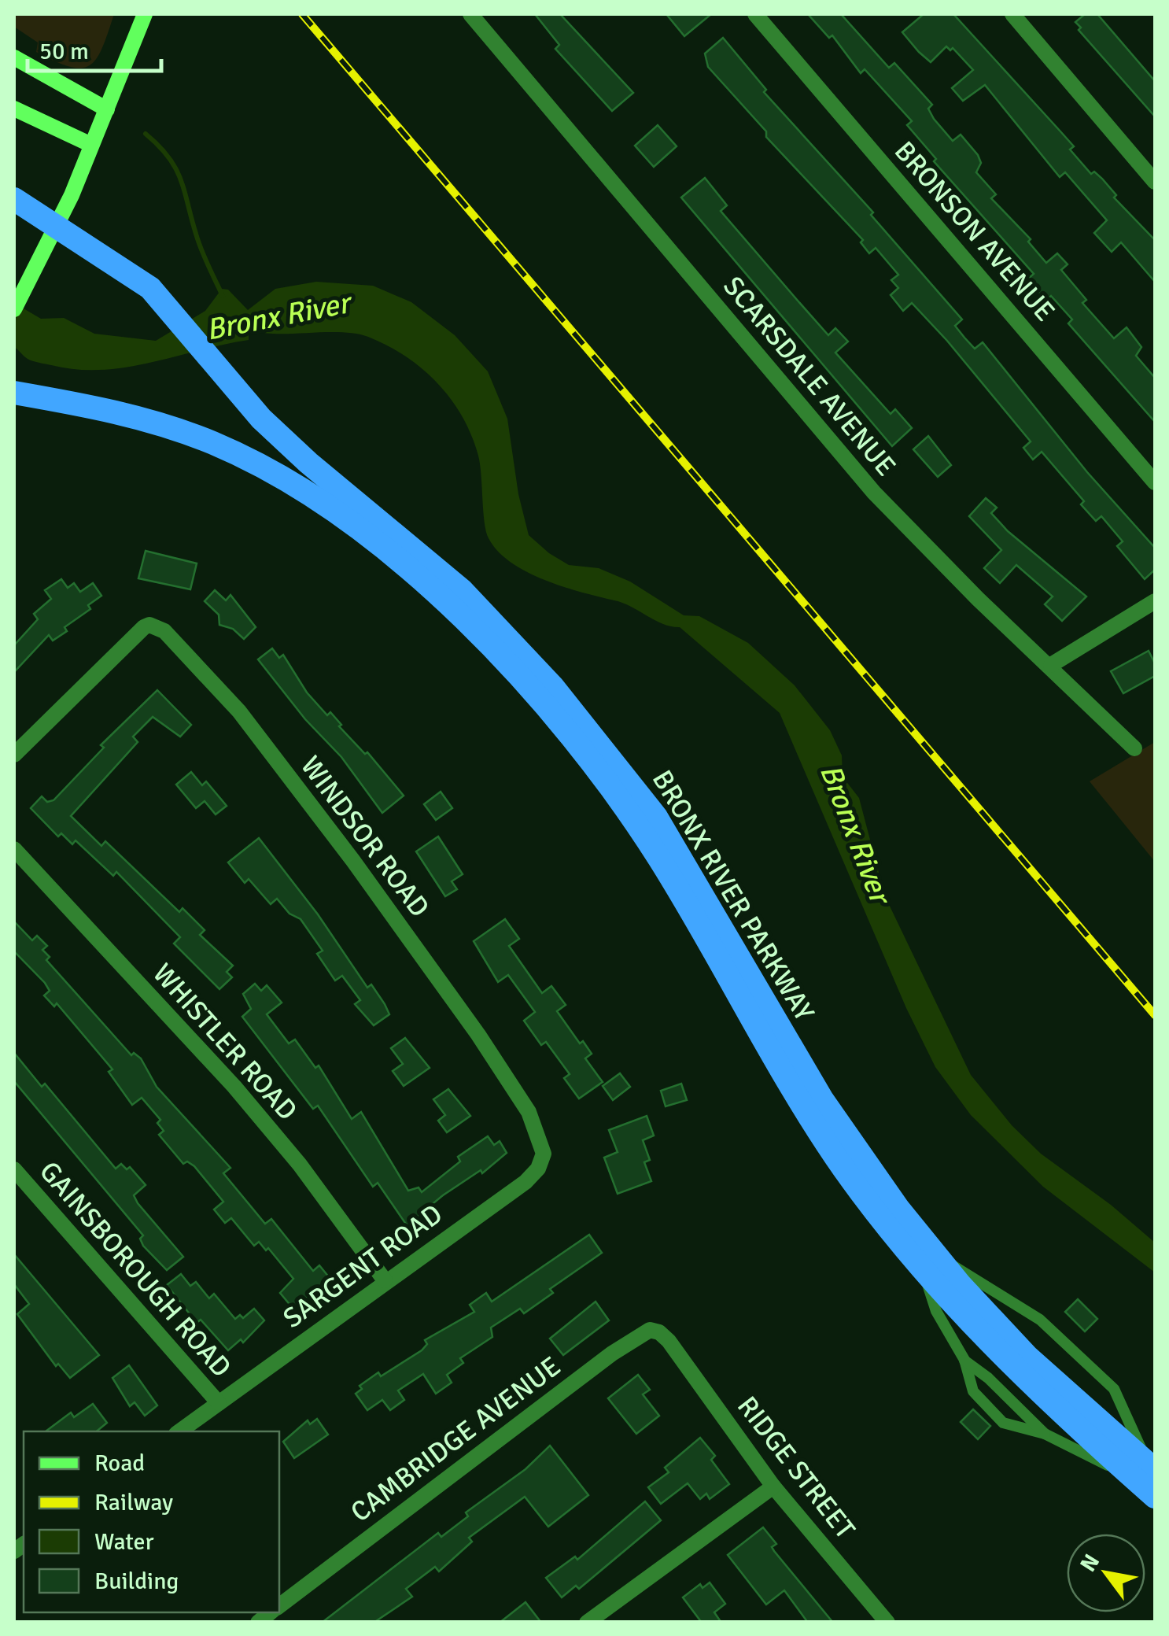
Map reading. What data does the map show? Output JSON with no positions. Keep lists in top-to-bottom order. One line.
{"streets":{"highway":["BRONX RIVER PARKWAY"],"street":["BRONSON AVENUE","SCARSDALE AVENUE","WINDSOR ROAD","WHISTLER ROAD","SARGENT ROAD","GAINSBOROUGH ROAD","CAMBRIDGE AVENUE","RIDGE STREET"]},"crossings":[["WINDSOR ROAD","SARGENT ROAD"],["WHISTLER ROAD","SARGENT ROAD"],["SARGENT ROAD","GAINSBOROUGH ROAD"],["CAMBRIDGE AVENUE","RIDGE STREET"]],"water":["Bronx River"],"legend":["Road","Railway","Water","Building"],"scale_bar":"50 m","north":"top left"}
